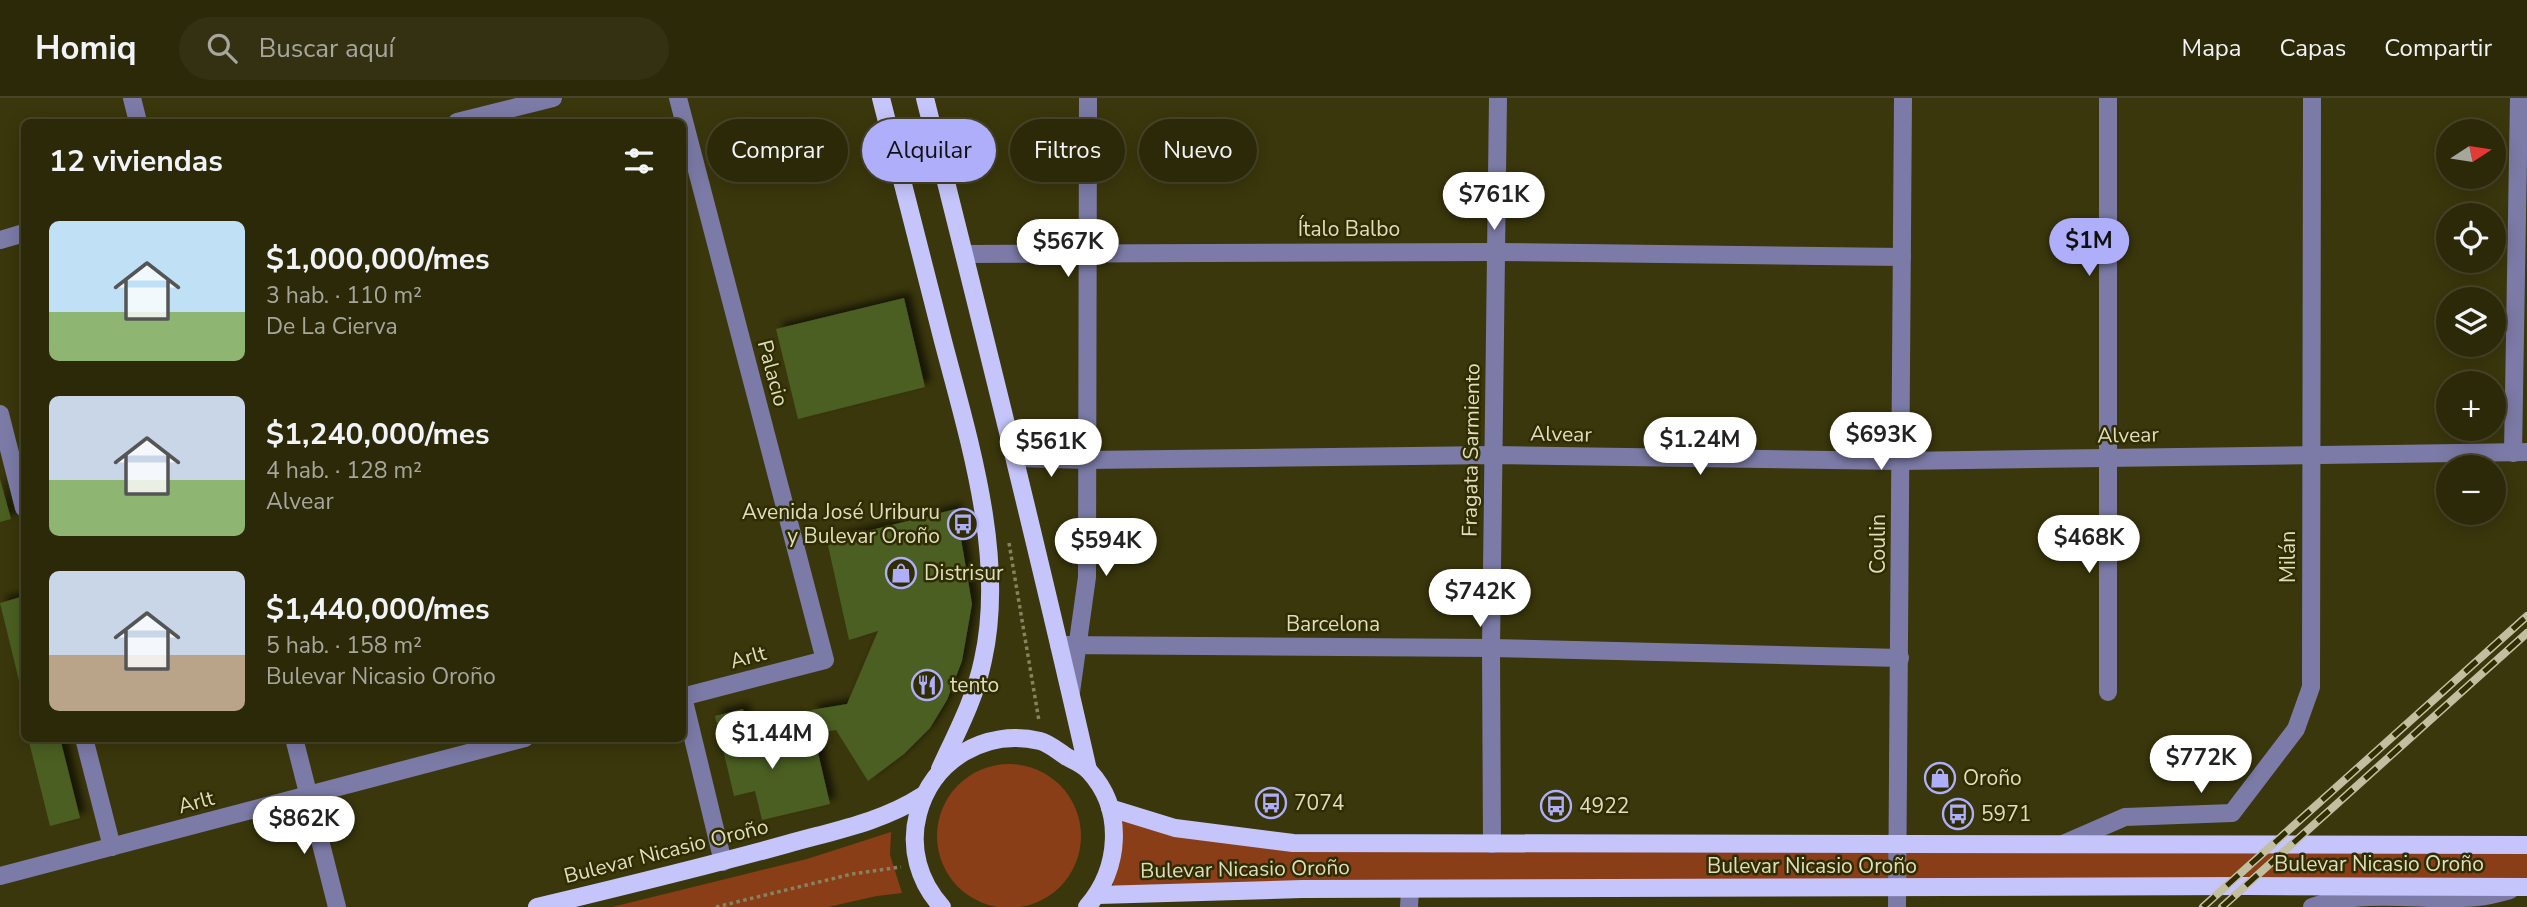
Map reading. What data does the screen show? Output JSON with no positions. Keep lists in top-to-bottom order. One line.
{"streets":{"main road":["Bulevar Nicasio Oroño"],"street":["Ítalo Balbo","Palacio","Alvear","Fragata Sarmiento","Coulin","Milán","Barcelona","Arlt"]},"crossings":[["Ítalo Balbo","Fragata Sarmiento"],["Ítalo Balbo","Coulin"],["Palacio","Arlt"],["Alvear","Fragata Sarmiento"],["Alvear","Coulin"],["Alvear","Milán"],["Fragata Sarmiento","Barcelona"],["Fragata Sarmiento","Bulevar Nicasio Oroño"],["Coulin","Barcelona"],["Coulin","Bulevar Nicasio Oroño"],["Milán","Bulevar Nicasio Oroño"]],"places":{"bus stop":["Avenida José Uriburu y Bulevar Oroño","7074","4922","5971"],"shop":["Distrisur","Oroño"],"restaurant":["tento"]},"north":"right","page":{"header":"Homiq","search":"Buscar aquí","nav":["Mapa","Capas","Compartir"],"map_buttons":["+","−"],"chip":["Comprar","Alquilar","Filtros","Nuevo"],"heading":"12 viviendas","price":["$761K","$1M","$567K","$693K","$1.24M","$561K","$468K","$594K","$742K","$1.44M","$772K","$862K"],"list":[{"name":"$1,000,000/mes","note":"3 hab. · 110 m² · De La Cierva"},{"name":"$1,240,000/mes","note":"4 hab. · 128 m² · Alvear"},{"name":"$1,440,000/mes","note":"5 hab. · 158 m² · Bulevar Nicasio Oroño"}]}}
